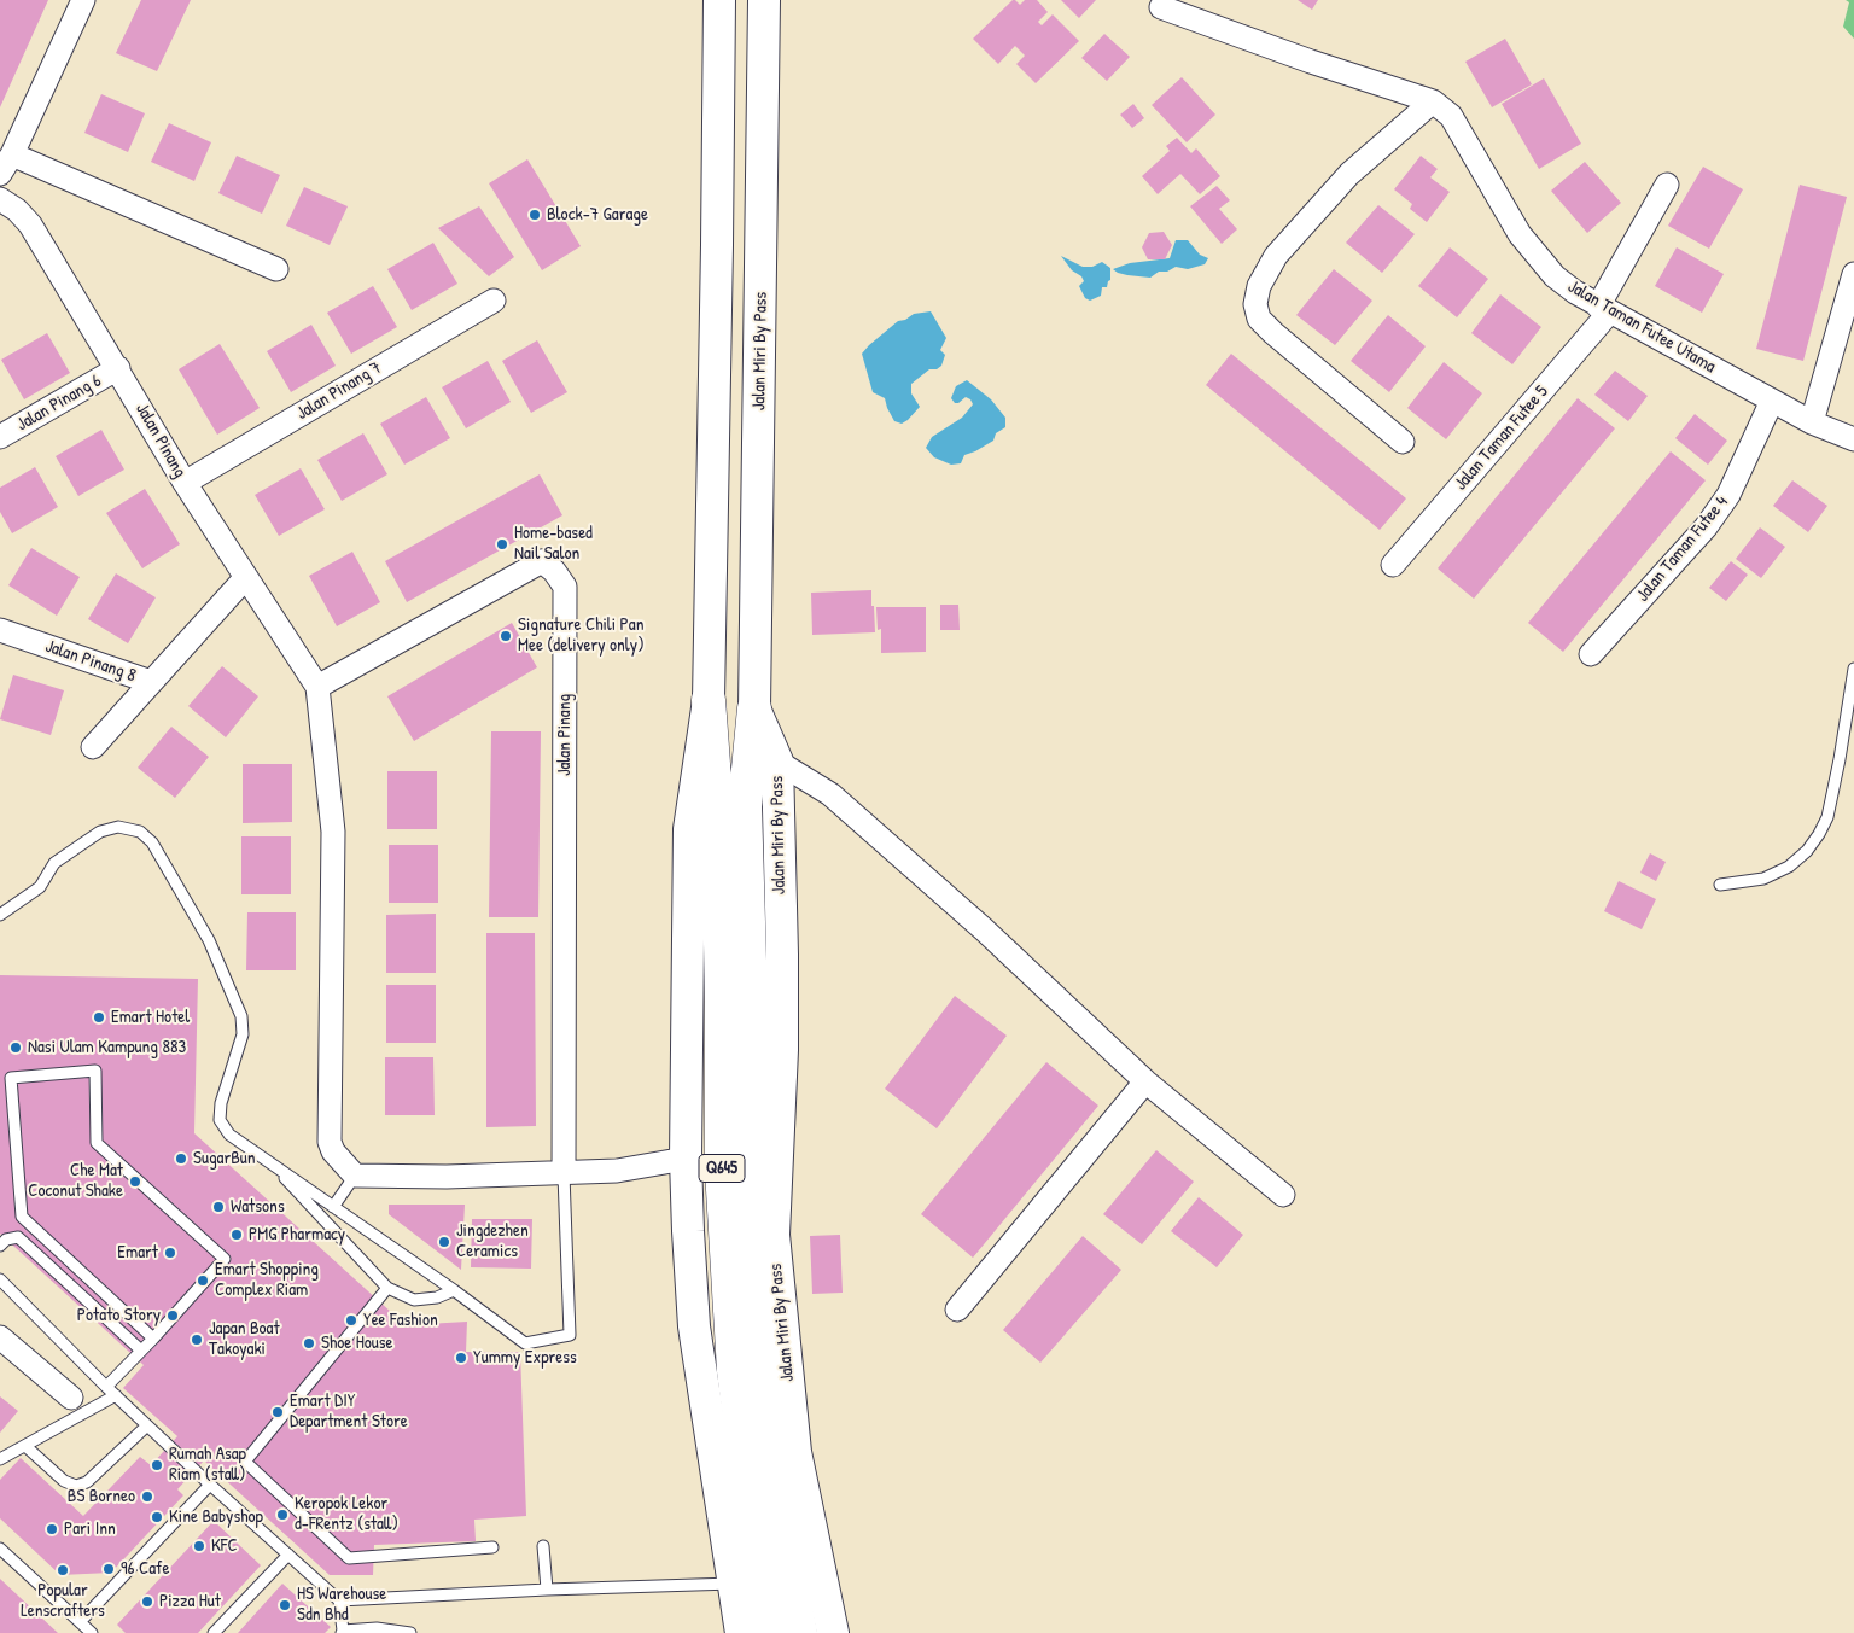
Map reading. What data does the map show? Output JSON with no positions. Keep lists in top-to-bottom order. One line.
{"streets":{"highway":["Q645"],"main road":["Jalan Miri By Pass"],"street":["Jalan Taman Futee Utama","Jalan Pinang 7","Jalan Pinang 6","Jalan Taman Futee 5","Jalan Pinang","Jalan Taman Futee 4","Jalan Pinang 8"]},"crossings":[["Jalan Taman Futee Utama","Jalan Taman Futee 5"],["Jalan Taman Futee Utama","Jalan Taman Futee 4"],["Jalan Miri By Pass","Q645"],["Jalan Pinang 7","Jalan Pinang"],["Jalan Pinang 6","Jalan Pinang"],["Jalan Pinang","Jalan Pinang 8"]],"places":["Block-7 Garage","Home-based Nail Salon","Signature Chili Pan Mee (delivery only)","Emart Hotel","Nasi Ulam Kampung 883","SugarBun","Che Mat Coconut Shake","Watsons","PMG Pharmacy","Jingdezhen Ceramics","Emart","Emart Shopping Complex Riam","Potato Story","Yee Fashion","Japan Boat Takoyaki","Shoe House","Yummy Express","Emart DIY Department Store","Rumah Asap Riam (stall)","BS Borneo","Keropok Lekor d-FRentz (stall)","Kine Babyshop","Pari Inn","KFC","96 Cafe","Popular Lenscrafters","Pizza Hut","HS Warehouse Sdn Bhd"]}
